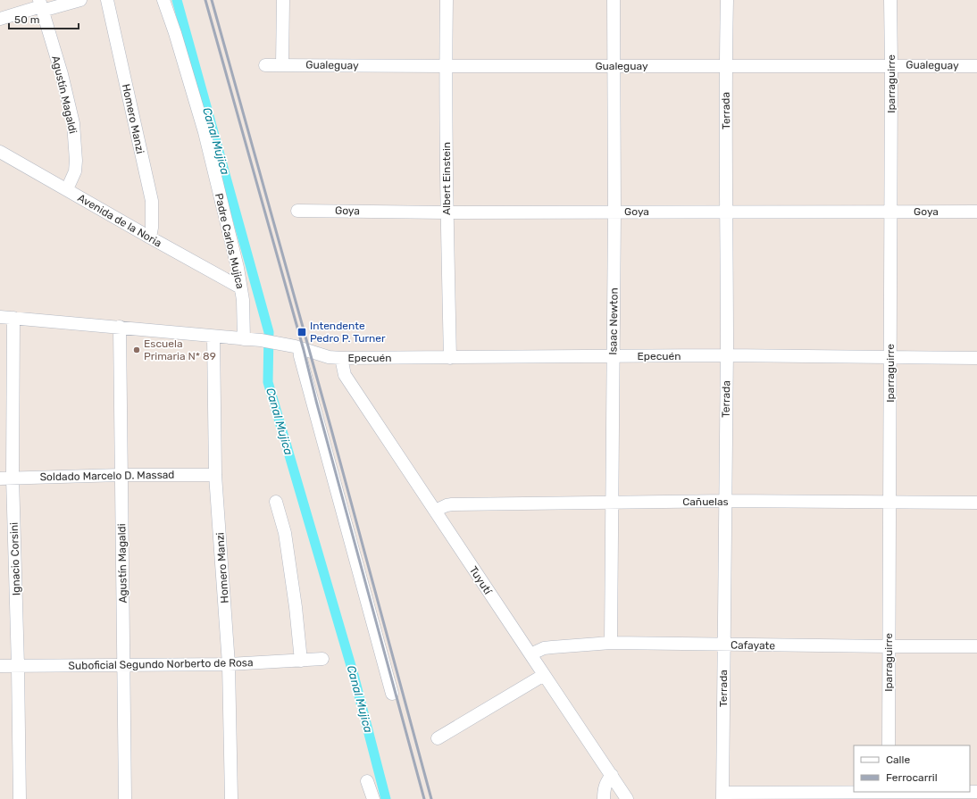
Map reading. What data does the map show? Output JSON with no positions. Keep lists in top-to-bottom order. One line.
{"streets":{"street":["Gualeguay","Iparraguirre","Agustín Magaldi","Terrada","Homero Manzi","Albert Einstein","Goya","Avenida de la Noria","Padre Carlos Mujica","Isaac Newton","Epecuén","Soldado Marcelo D. Massad","Cañuelas","Ignacio Corsini","Tuyutí","Cafayate","Suboficial Segundo Norberto de Rosa"]},"crossings":[["Gualeguay","Iparraguirre"],["Gualeguay","Terrada"],["Gualeguay","Albert Einstein"],["Gualeguay","Isaac Newton"],["Iparraguirre","Goya"],["Iparraguirre","Epecuén"],["Iparraguirre","Cañuelas"],["Iparraguirre","Cafayate"],["Agustín Magaldi","Avenida de la Noria"],["Agustín Magaldi","Epecuén"],["Agustín Magaldi","Soldado Marcelo D. Massad"],["Agustín Magaldi","Suboficial Segundo Norberto de Rosa"],["Terrada","Goya"],["Terrada","Epecuén"],["Terrada","Cañuelas"],["Terrada","Cafayate"],["Homero Manzi","Avenida de la Noria"],["Homero Manzi","Epecuén"],["Homero Manzi","Soldado Marcelo D. Massad"],["Homero Manzi","Suboficial Segundo Norberto de Rosa"],["Albert Einstein","Goya"],["Albert Einstein","Epecuén"],["Goya","Isaac Newton"],["Avenida de la Noria","Padre Carlos Mujica"],["Padre Carlos Mujica","Epecuén"],["Isaac Newton","Epecuén"],["Isaac Newton","Cañuelas"],["Isaac Newton","Cafayate"],["Epecuén","Ignacio Corsini"],["Epecuén","Tuyutí"],["Soldado Marcelo D. Massad","Ignacio Corsini"],["Cañuelas","Tuyutí"],["Ignacio Corsini","Suboficial Segundo Norberto de Rosa"],["Tuyutí","Cafayate"]],"water":["Canal Mujica"],"places":{"transit":["Intendente Pedro P. Turner"],"other":["Escuela Primaria N* 89"]},"legend":["Calle","Ferrocarril"],"scale_bar":"50 m"}
